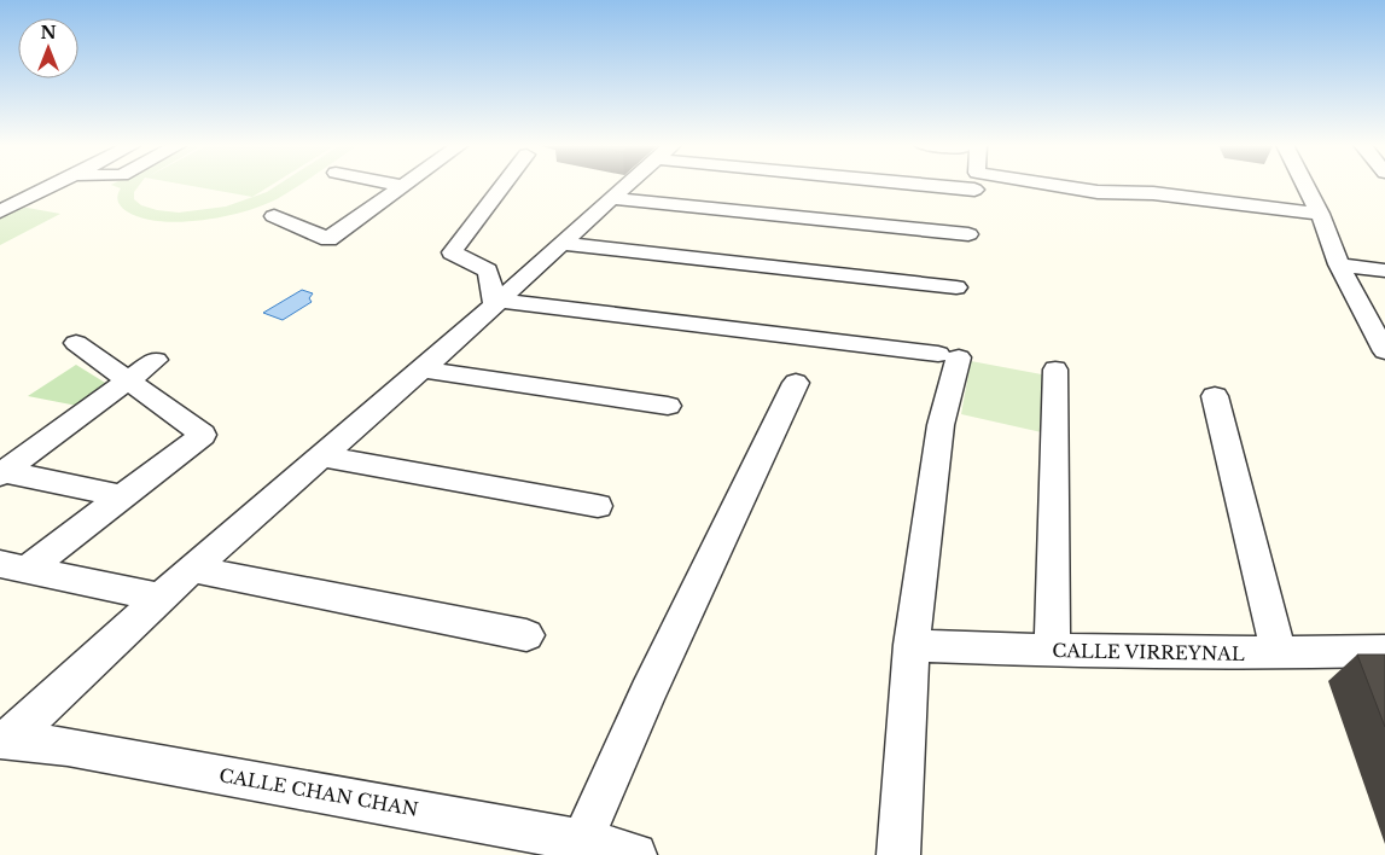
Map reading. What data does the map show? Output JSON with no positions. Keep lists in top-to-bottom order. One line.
{"streets":{"street":["CALLE VIRREYNAL","CALLE CHAN CHAN"]},"north":"top"}
